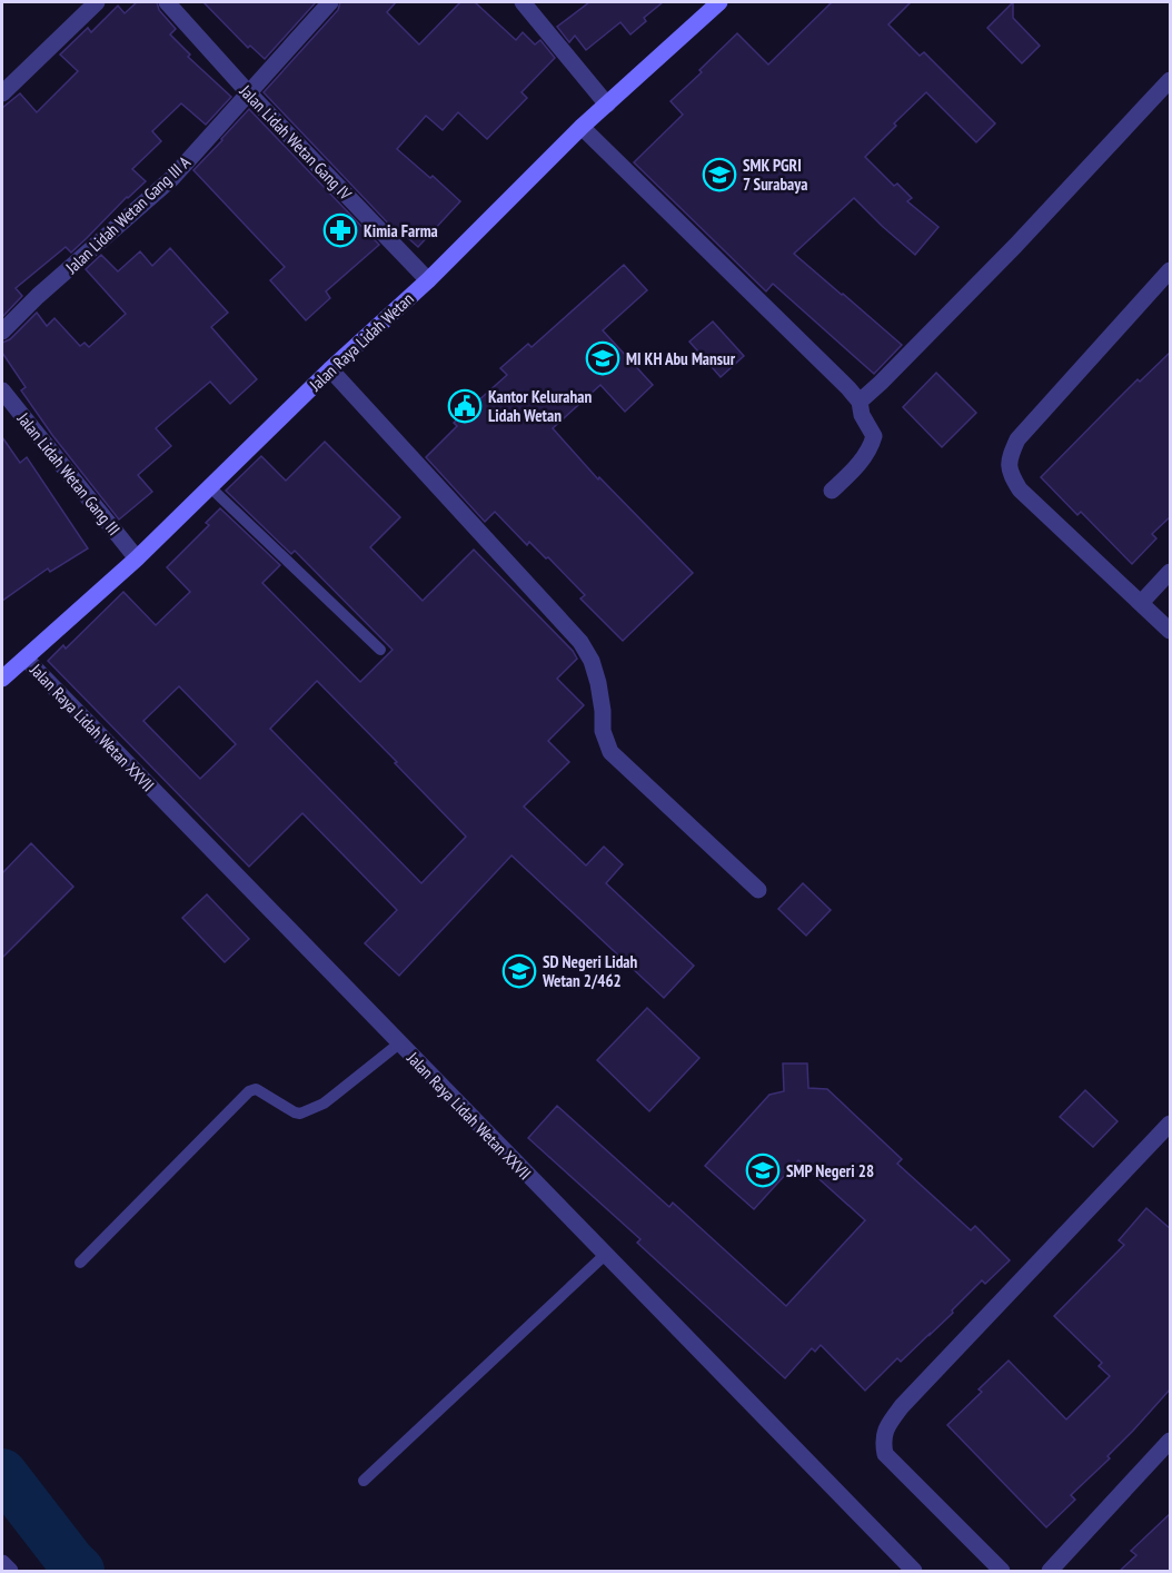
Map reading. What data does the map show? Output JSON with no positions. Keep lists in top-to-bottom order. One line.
{"streets":{"main road":["Jalan Raya Lidah Wetan"],"street":["Jalan Lidah Wetan Gang IV","Jalan Lidah Wetan Gang III A","Jalan Lidah Wetan Gang III","Jalan Raya Lidah Wetan XXVII"]},"crossings":[["Jalan Lidah Wetan Gang IV","Jalan Lidah Wetan Gang III A"],["Jalan Lidah Wetan Gang IV","Jalan Raya Lidah Wetan"],["Jalan Raya Lidah Wetan","Jalan Lidah Wetan Gang III"],["Jalan Raya Lidah Wetan","Jalan Raya Lidah Wetan XXVII"]],"places":{"school or university":["SMK PGRI 7 Surabaya","MI KH Abu Mansur","SD Negeri Lidah Wetan 2/462","SMP Negeri 28"],"pharmacy":["Kimia Farma"],"public building":["Kantor Kelurahan Lidah Wetan"]}}
